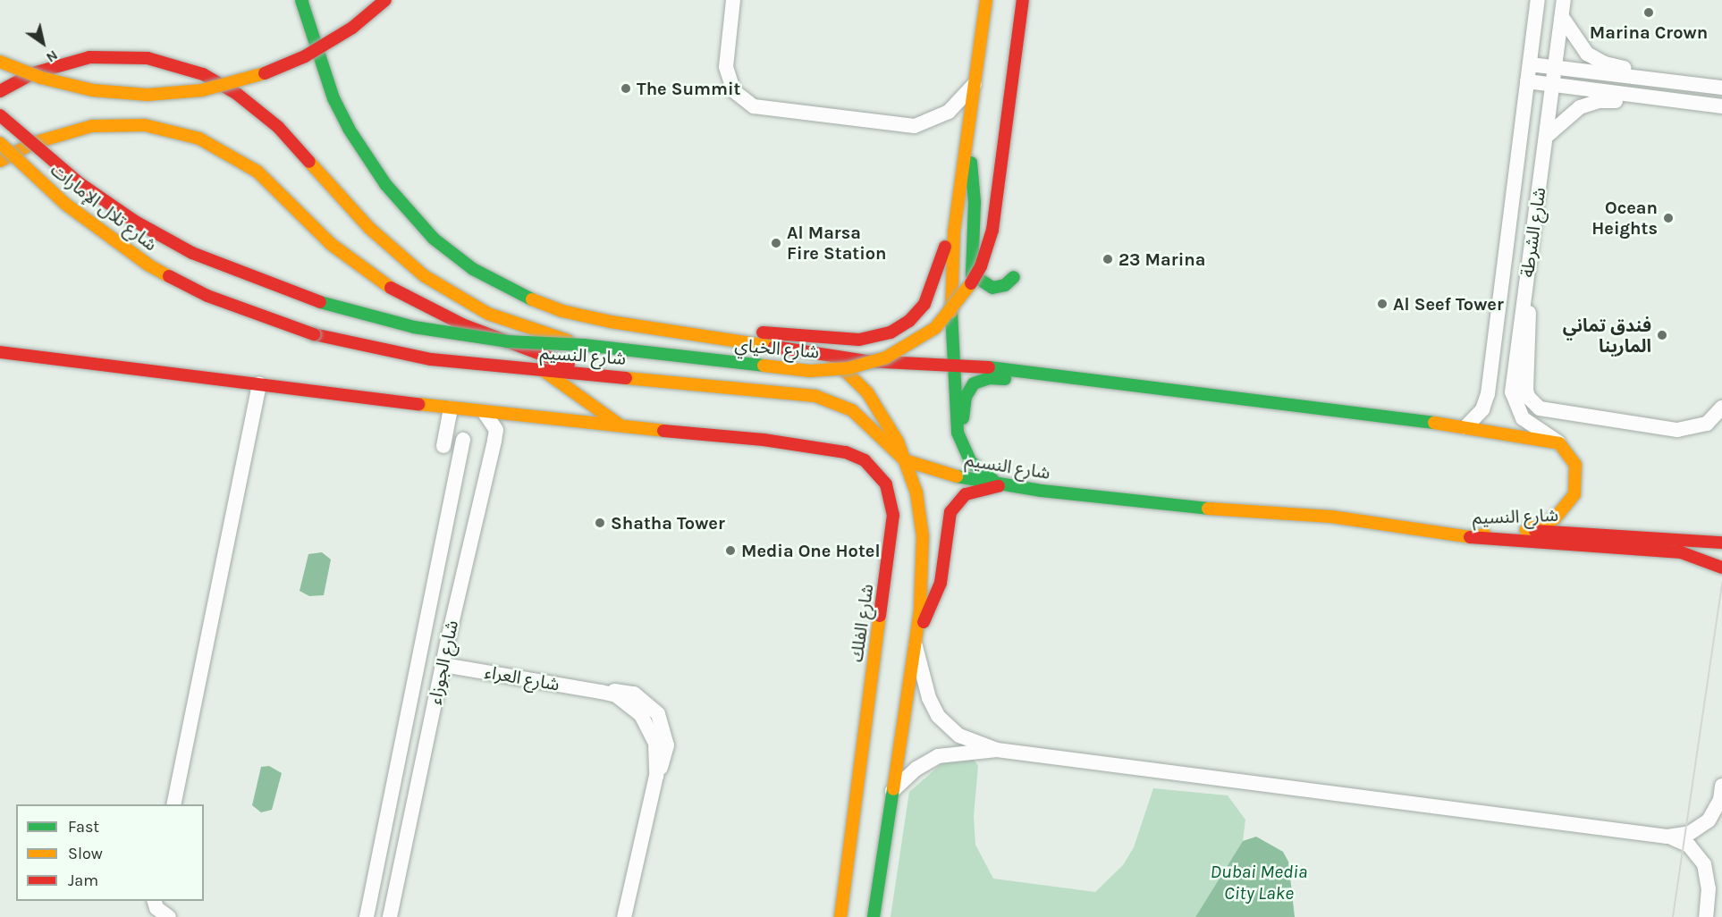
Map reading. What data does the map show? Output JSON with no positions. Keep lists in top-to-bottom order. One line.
{"streets":{"main road":["شارع تلال الإمارات","شارع الخياي","شارع النسيم","شارع الفلك"],"street":["شارع الشرطة","شارع الجوزاء","شارع العراء"]},"crossings":[["شارع تلال الإمارات","شارع النسيم"],["شارع الشرطة","شارع النسيم"],["شارع الفلك","شارع الجوزاء"],["شارع الجوزاء","شارع العراء"]],"water":["Dubai Media City Lake"],"places":["Marina Crown","The Summit","Ocean Heights","Al Marsa Fire Station","23 Marina","Al Seef Tower","فندق تماني المارينا","Shatha Tower","Media One Hotel"],"legend":["Fast","Slow","Jam"],"north":"bottom right"}
